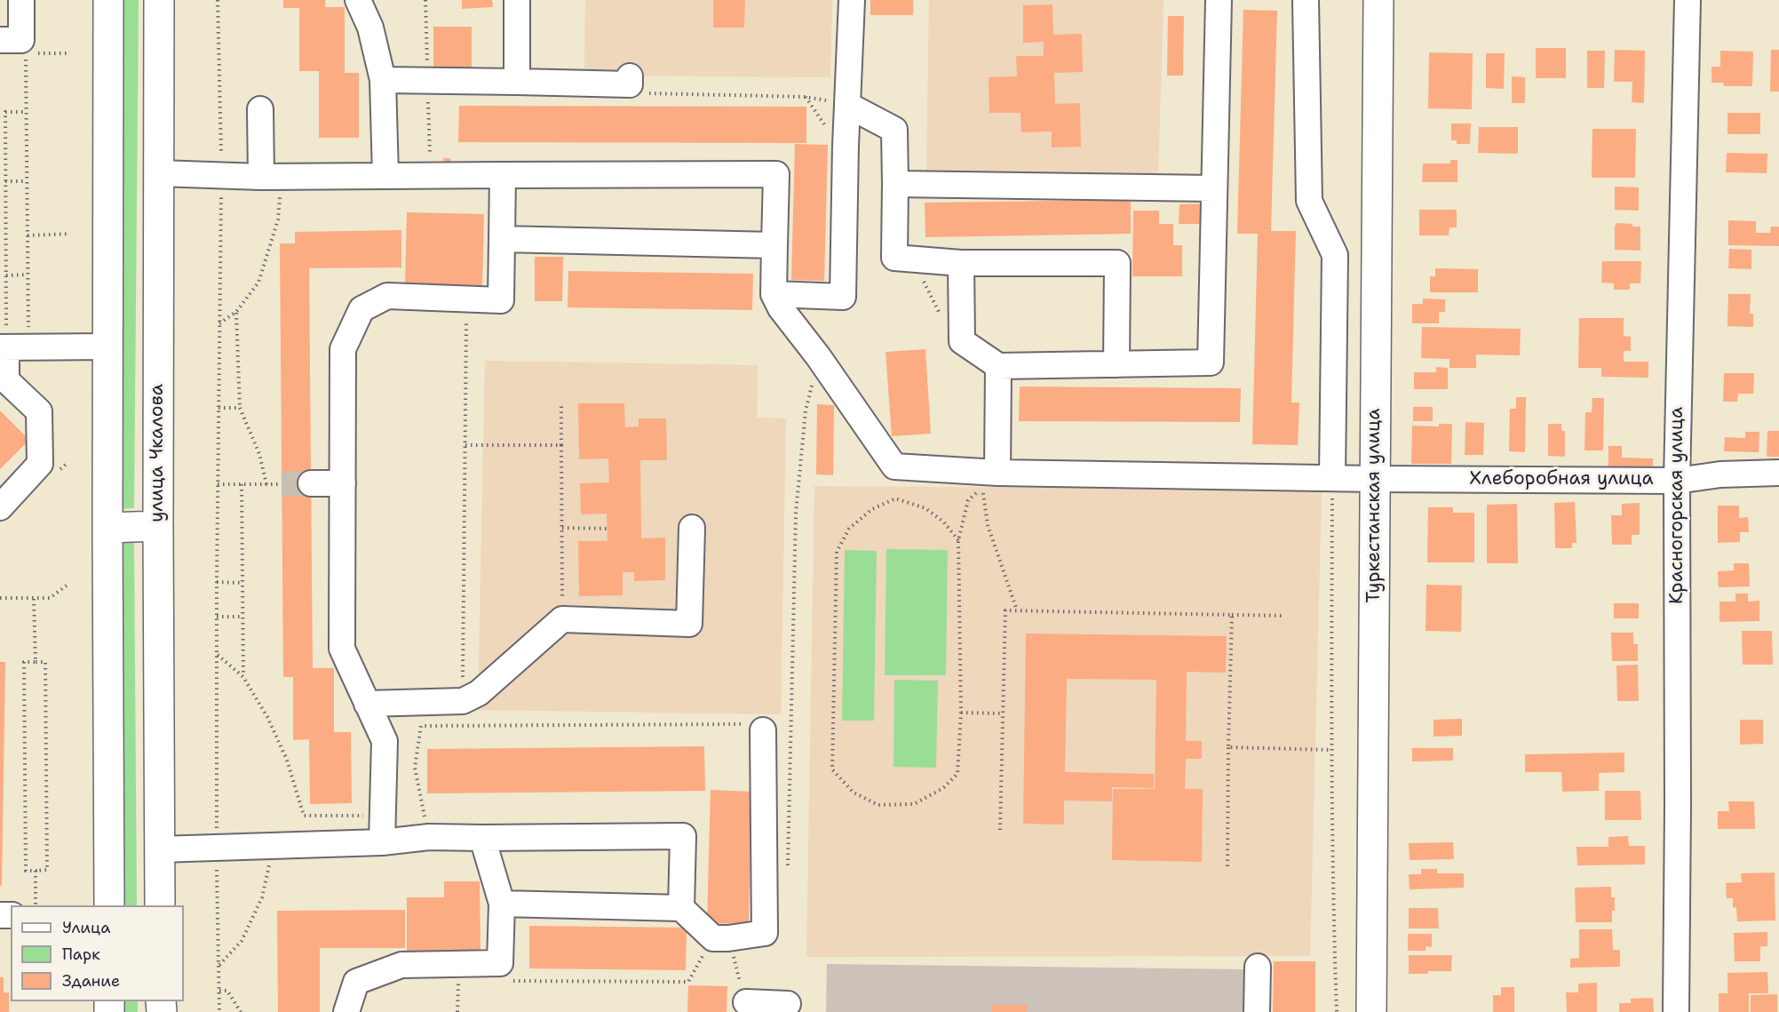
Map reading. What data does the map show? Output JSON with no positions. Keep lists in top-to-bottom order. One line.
{"streets":{"main road":["улица Чкалова","Туркестанская улица"],"street":["Хлеборобная улица","Красногорская улица"]},"crossings":[["Хлеборобная улица","Туркестанская улица"],["Хлеборобная улица","Красногорская улица"]],"legend":["Улица","Парк","Здание"]}
